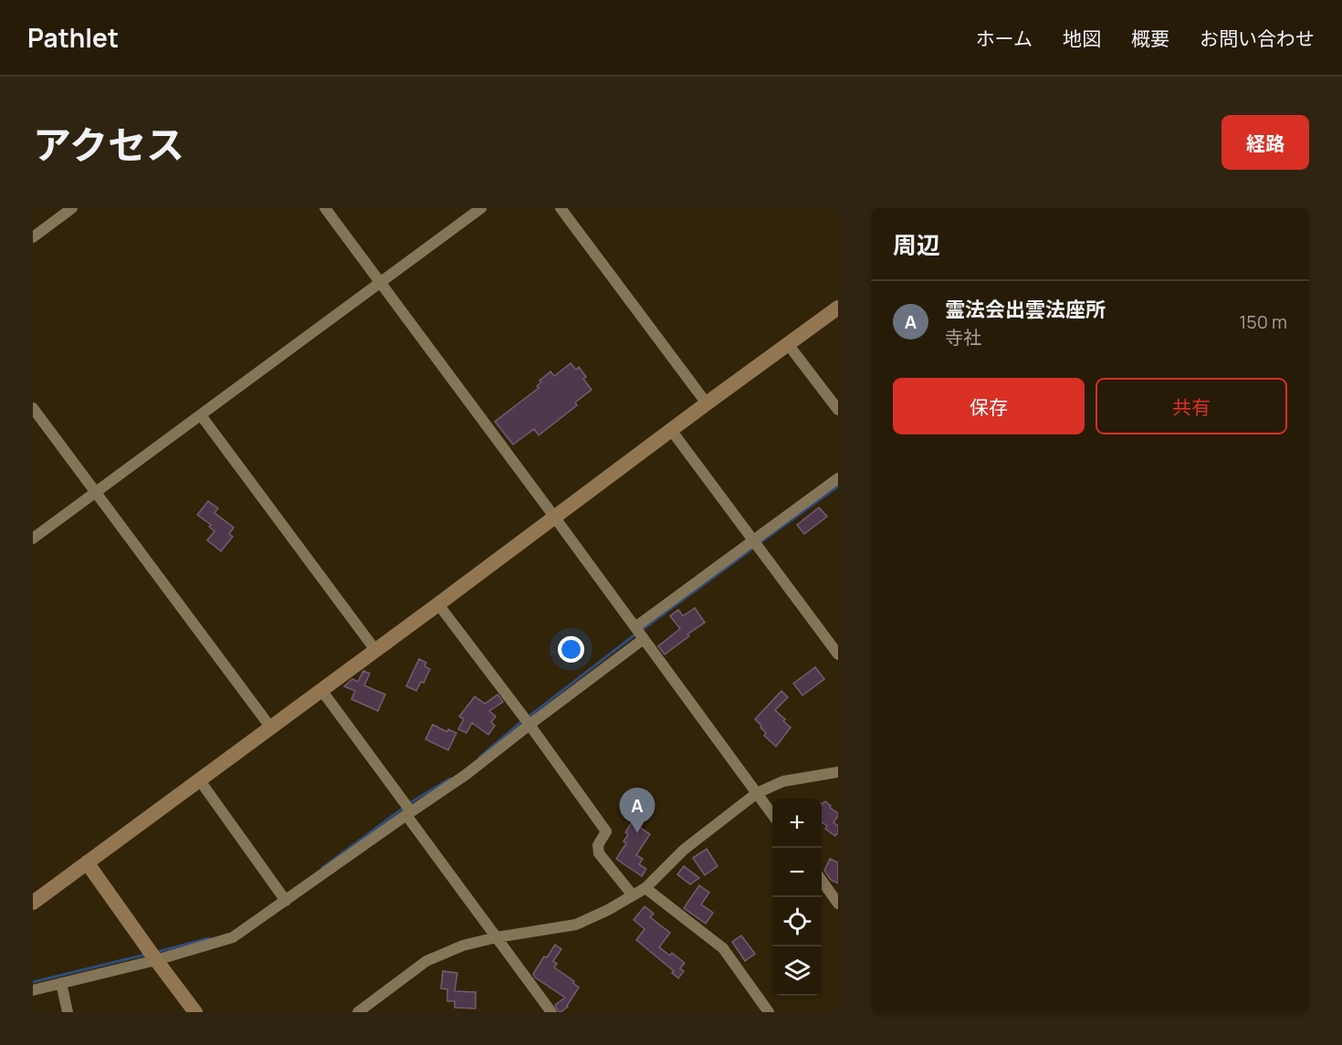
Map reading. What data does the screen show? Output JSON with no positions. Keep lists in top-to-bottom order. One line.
{"page":{"header":"Pathlet","nav":["ホーム","地図","概要","お問い合わせ"],"title":"アクセス","buttons":["経路",["保存","共有"]],"heading":"周辺","list":[{"mark":"A","name":"霊法会出雲法座所","note":"寺社","value":"150 m"}],"pins":"A","map_buttons":["+","−"]}}
